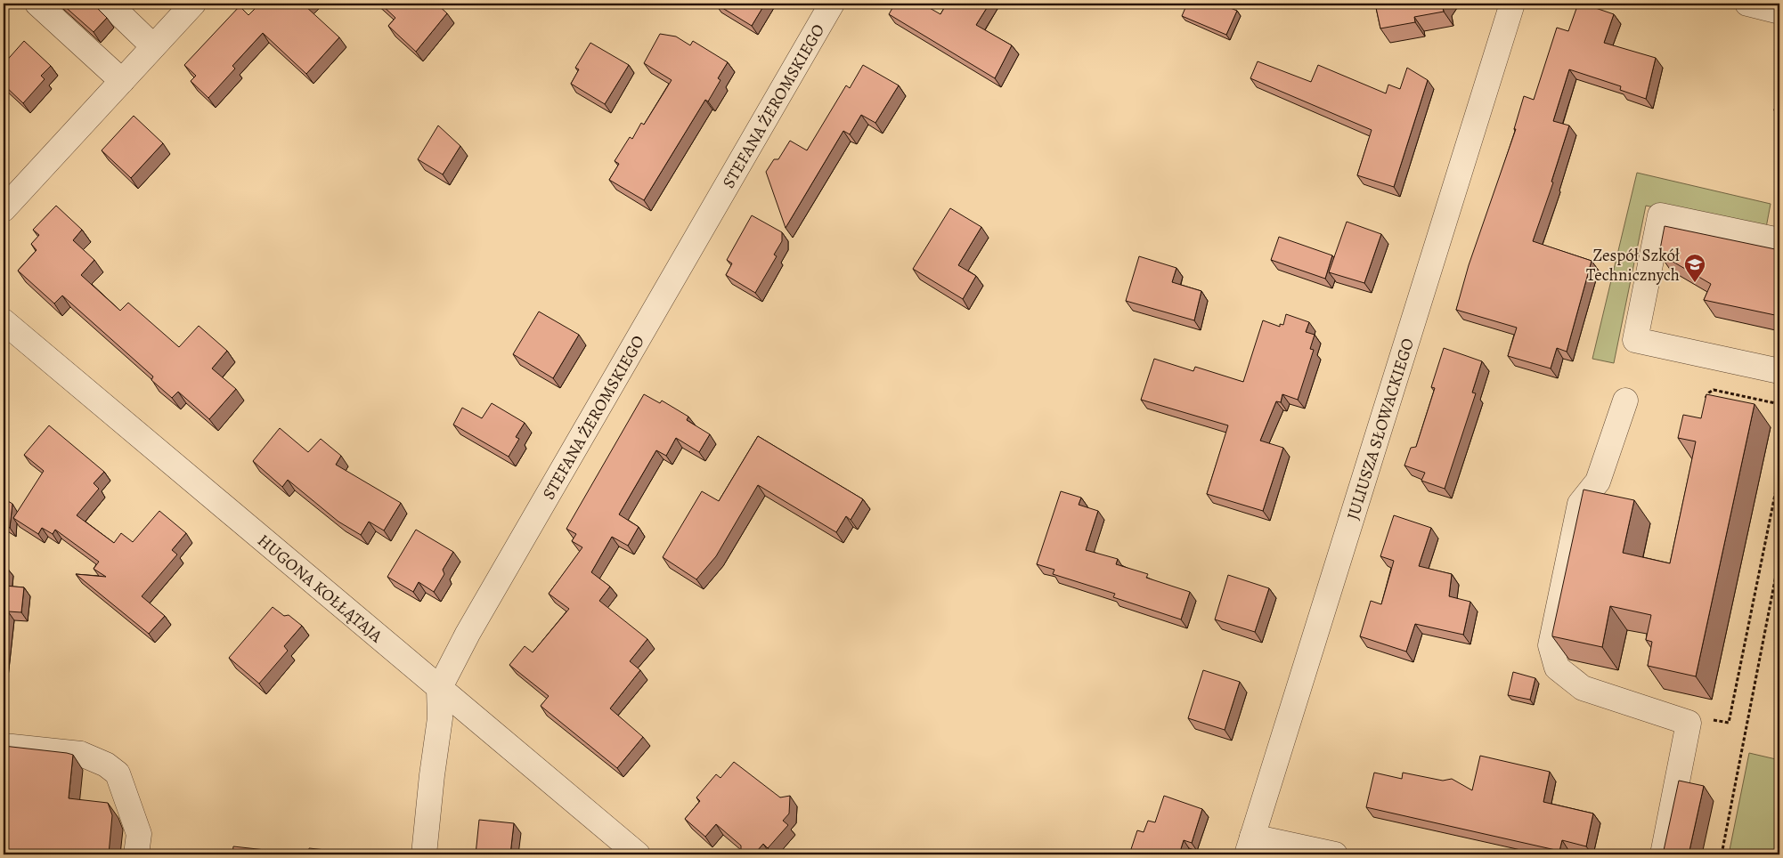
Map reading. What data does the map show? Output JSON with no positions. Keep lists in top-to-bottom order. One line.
{"streets":{"street":["STEFANA ŻEROMSKIEGO","JULIUSZA SŁOWACKIEGO","HUGONA KOŁŁĄTAJA"]},"crossings":[["STEFANA ŻEROMSKIEGO","HUGONA KOŁŁĄTAJA"]],"places":{"school or university":["Zespół Szkół Technicznych"]}}
